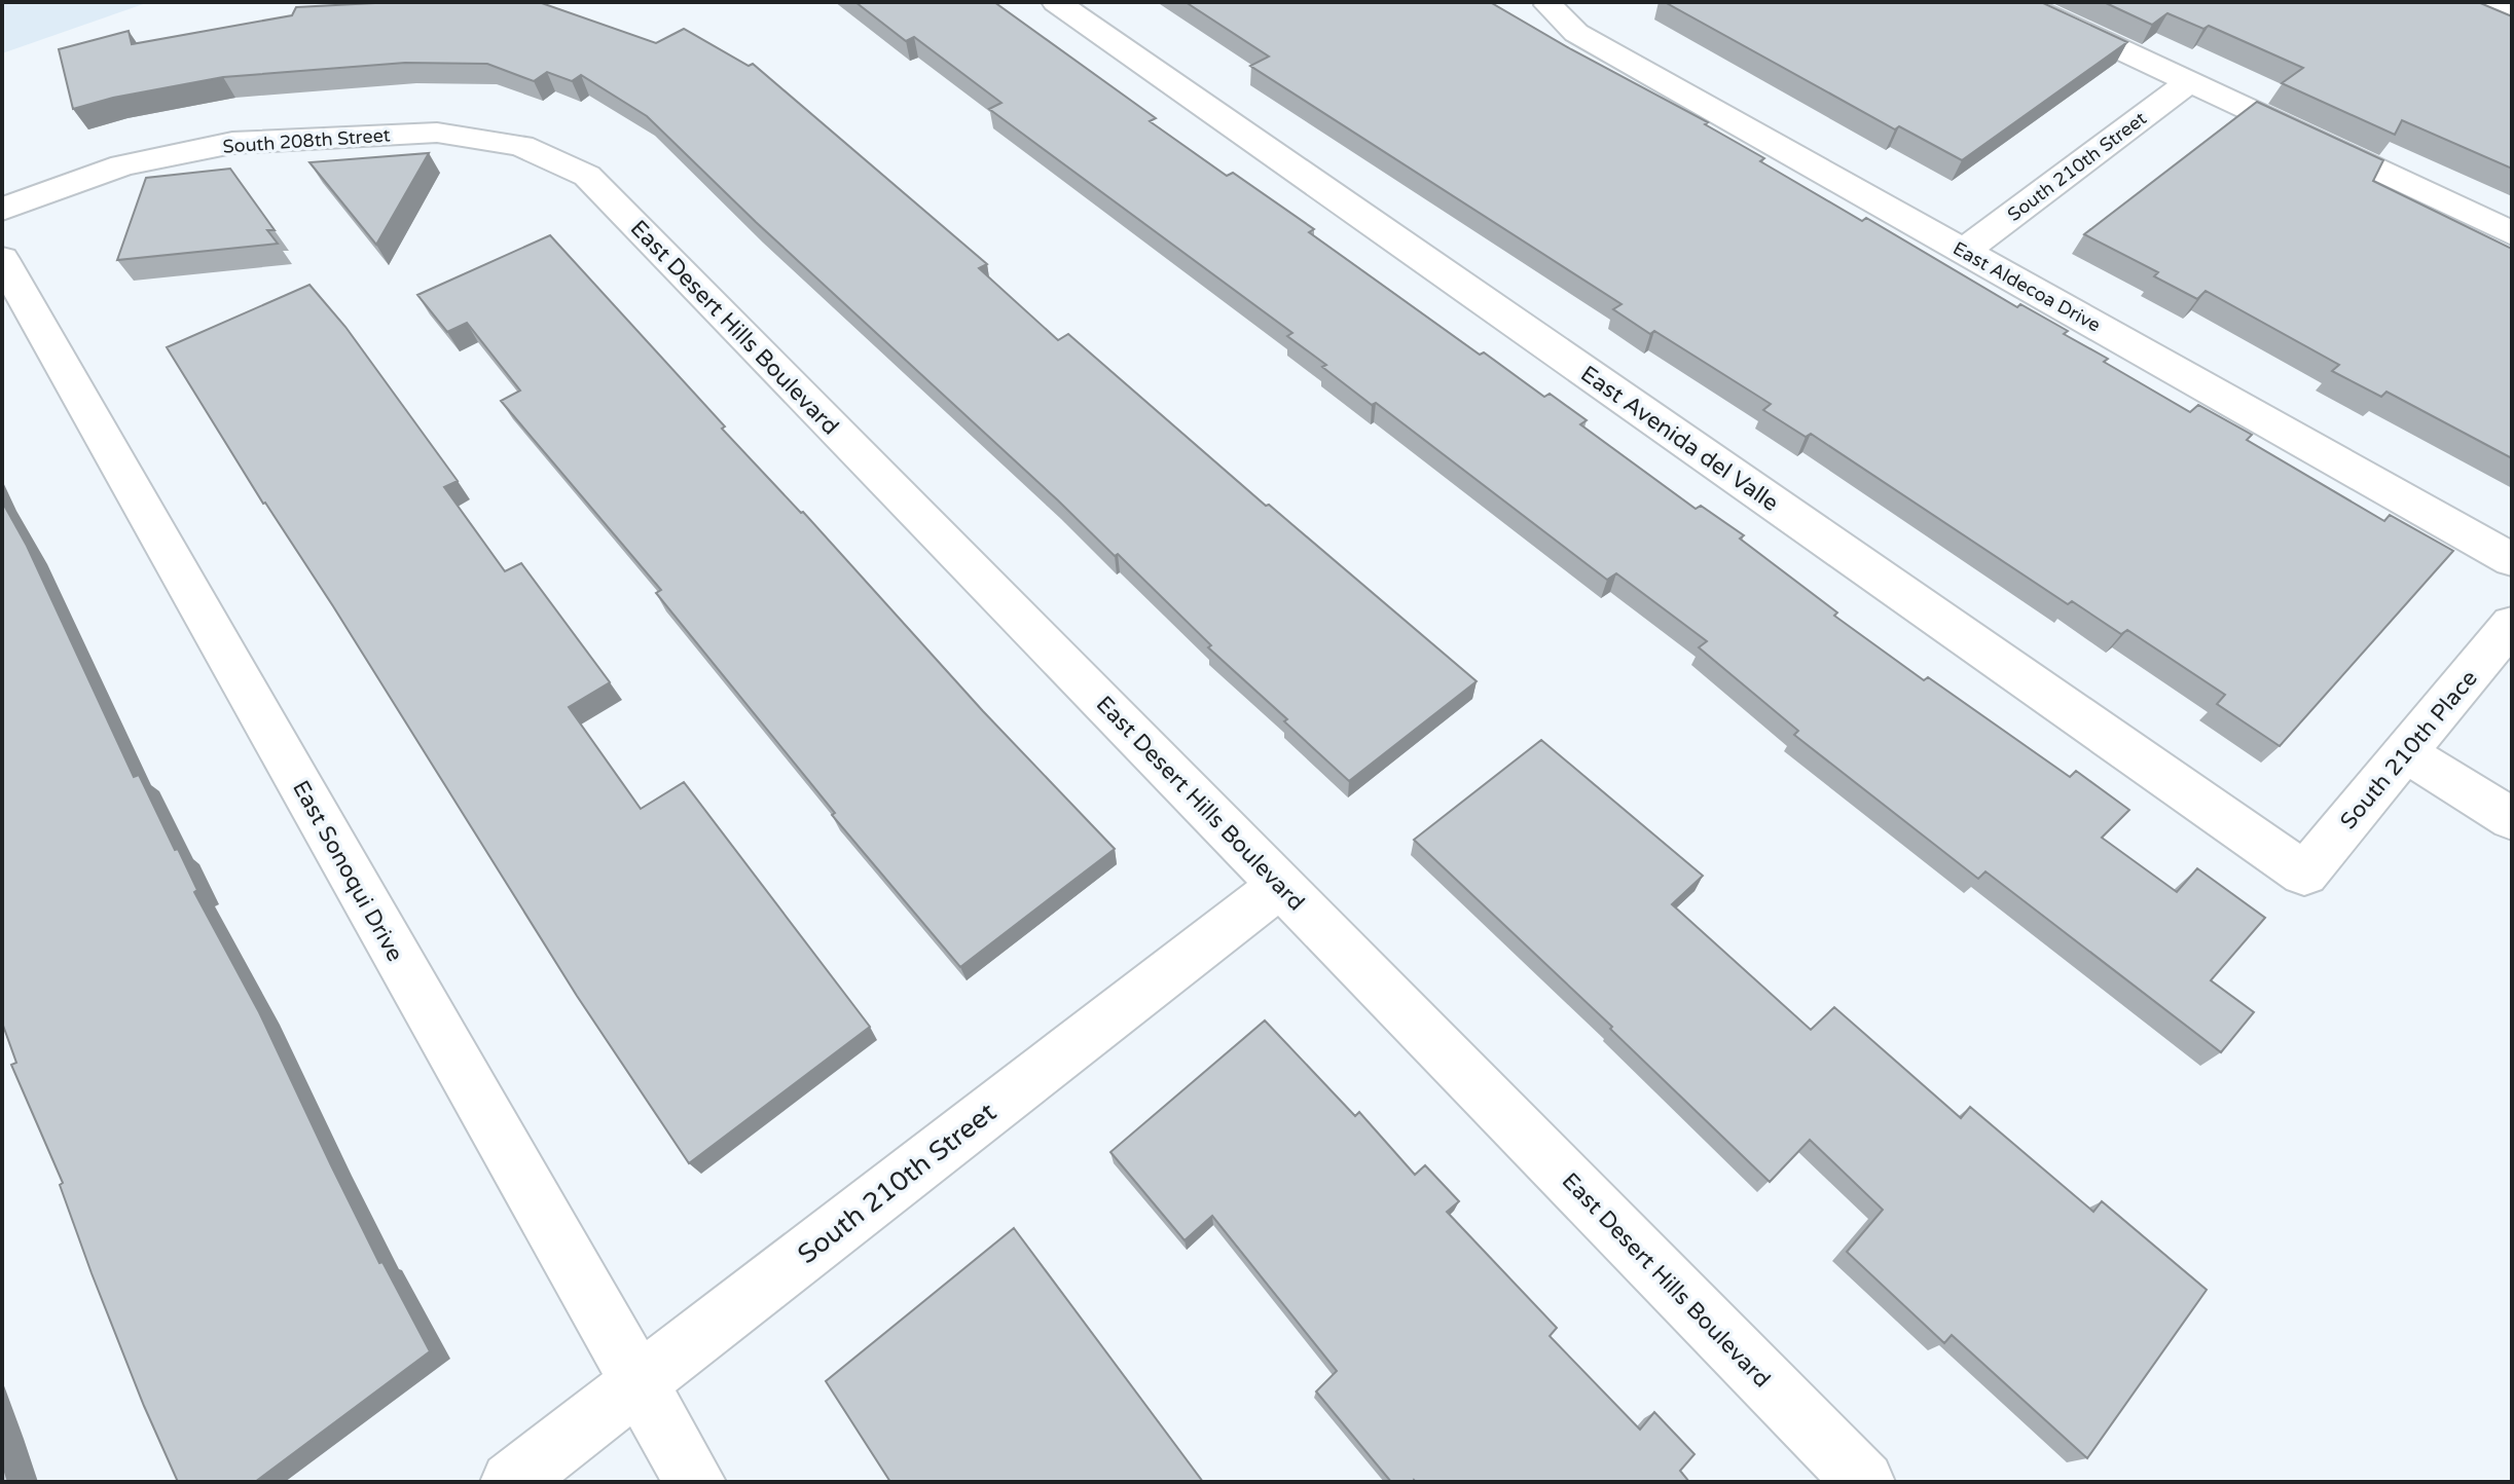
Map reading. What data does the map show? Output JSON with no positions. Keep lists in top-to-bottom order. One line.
{"streets":{"street":["South 208th Street","South 210th Street","East Aldecoa Drive","East Desert Hills Boulevard","East Avenida del Valle","South 210th Place","East Sonoqui Drive"]},"crossings":[["South 208th Street","East Desert Hills Boulevard"],["South 210th Street","East Aldecoa Drive"],["South 210th Street","East Desert Hills Boulevard"],["South 210th Street","East Sonoqui Drive"],["East Avenida del Valle","South 210th Place"]]}
